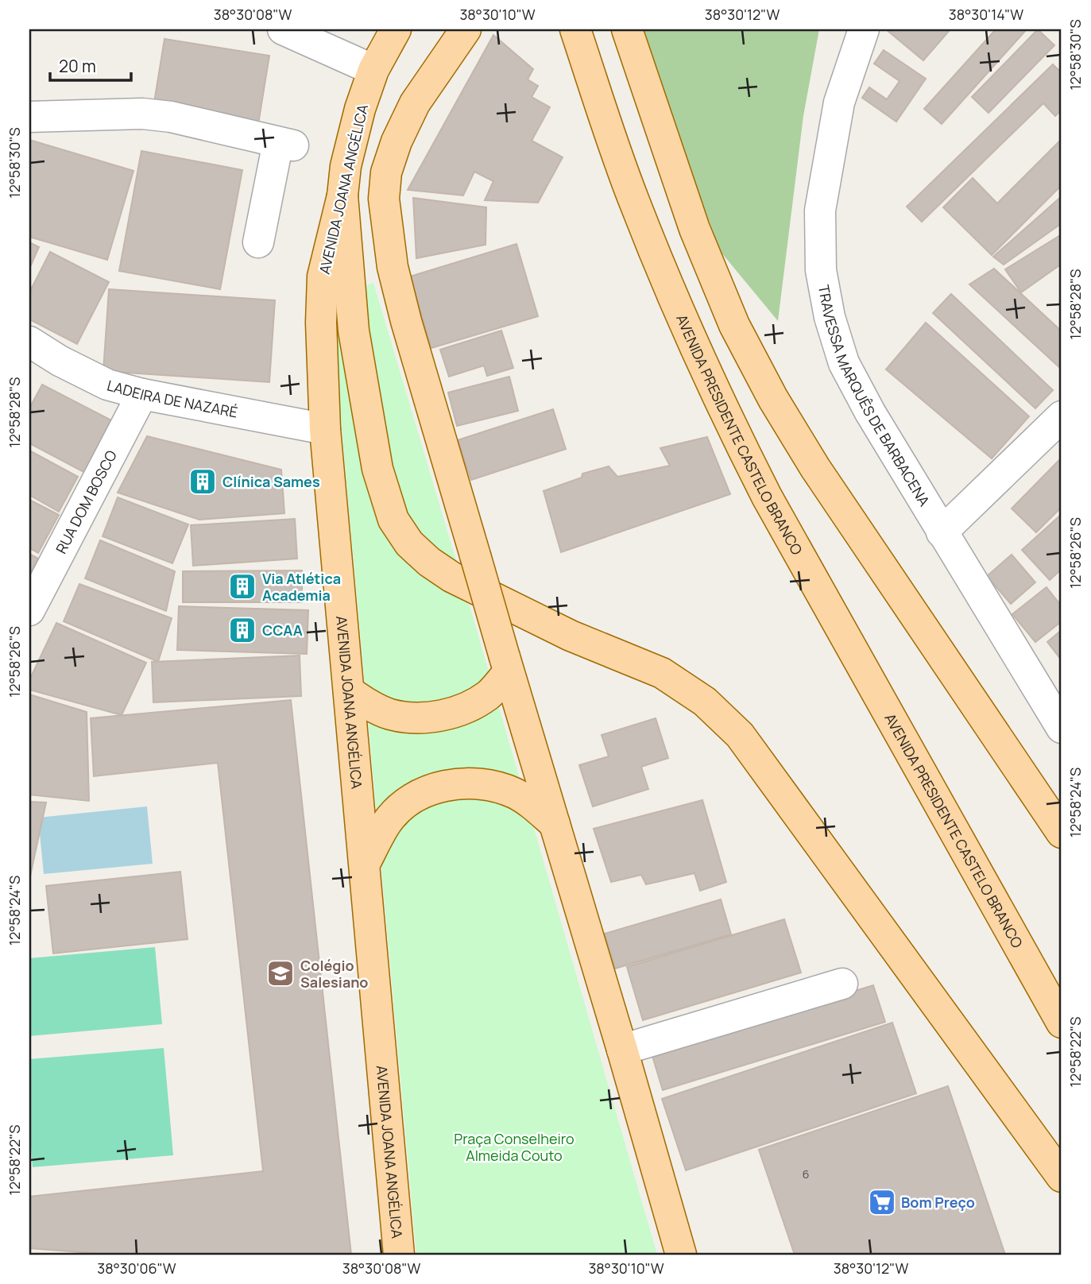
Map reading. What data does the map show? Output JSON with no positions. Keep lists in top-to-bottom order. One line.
{"streets":{"main road":["AVENIDA JOANA ANGÉLICA","AVENIDA PRESIDENTE CASTELO BRANCO"],"street":["TRAVESSA MARQUÊS DE BARBACENA","LADEIRA DE NAZARÉ","RUA DOM BOSCO"]},"crossings":[["AVENIDA JOANA ANGÉLICA","LADEIRA DE NAZARÉ"],["LADEIRA DE NAZARÉ","RUA DOM BOSCO"]],"parks":["Praça Conselheiro Almeida Couto"],"places":{"building":["Clínica Sames","Via Atlética Academia","CCAA"],"school or university":["Colégio Salesiano"],"supermarket":["Bom Preço"]},"house_numbers":["6"],"scale_bar":"20 m","coordinates":["38°30'08\"W","38°30'10\"W","38°30'12\"W","38°30'14\"W","12°58'30\"S","12°58'28\"S","12°58'26\"S","12°58'24\"S","12°58'22\"S","38°30'06\"W"]}
